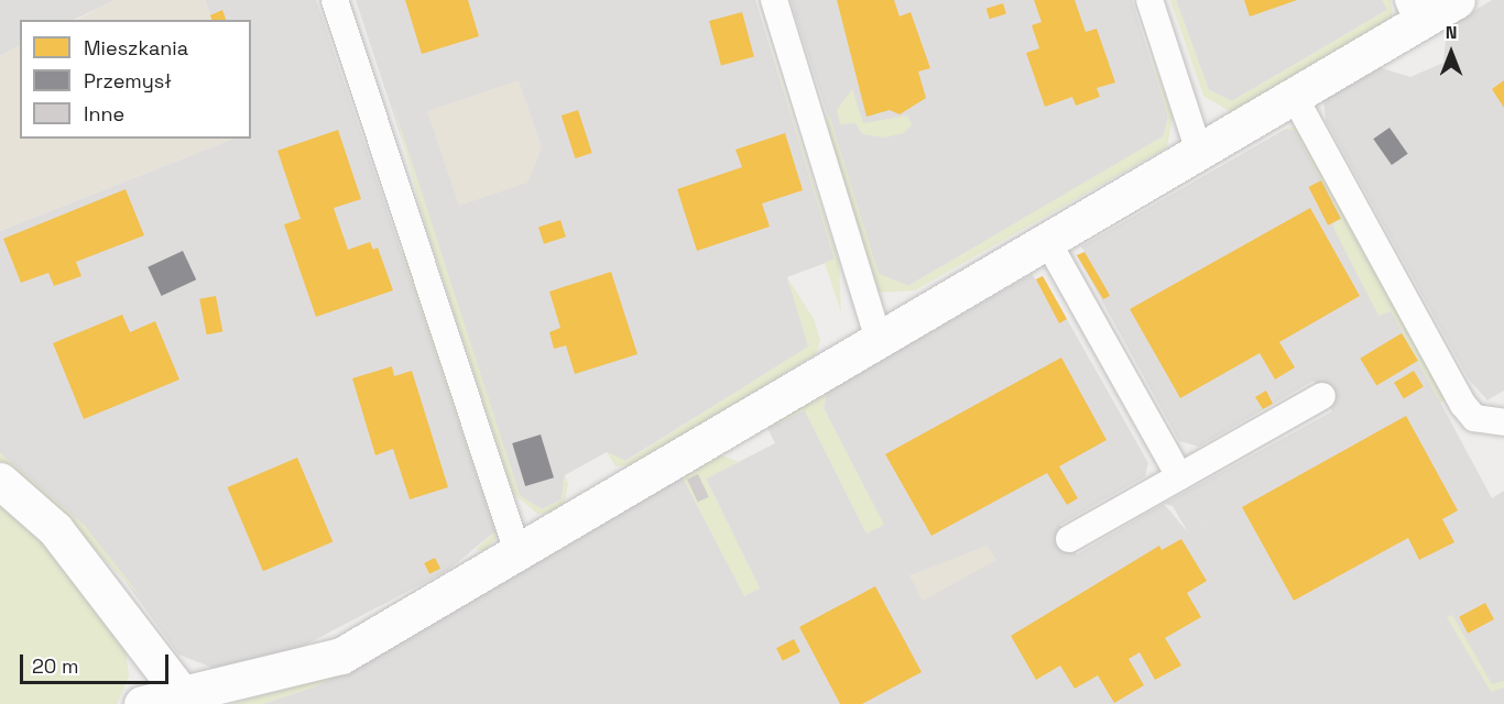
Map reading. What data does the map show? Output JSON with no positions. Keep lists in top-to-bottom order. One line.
{"legend":["Mieszkania","Przemysł","Inne"],"scale_bar":"20 m","north":"top"}
